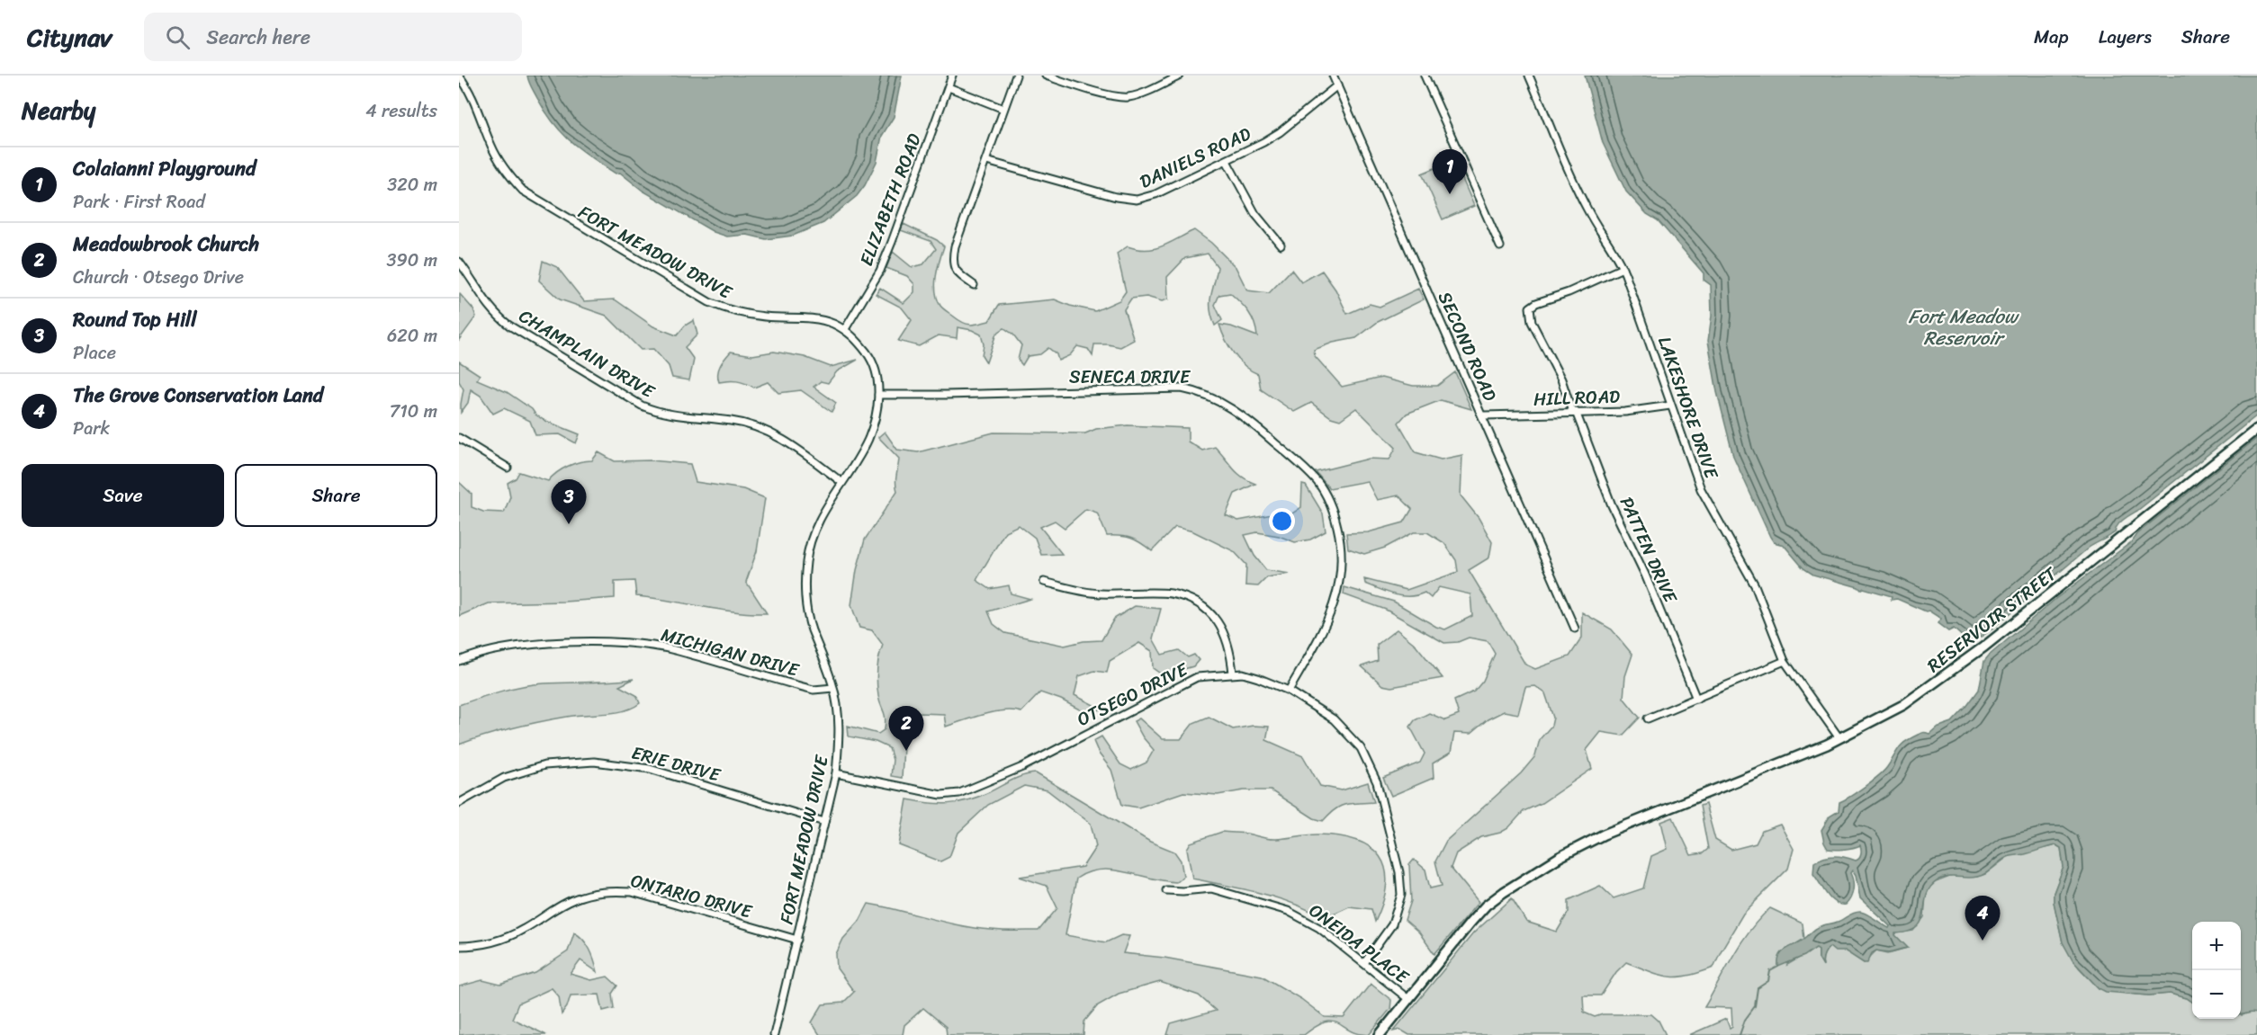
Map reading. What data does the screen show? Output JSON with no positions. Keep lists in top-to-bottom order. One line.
{"streets":{"street":["DANIELS ROAD","ELIZABETH ROAD","FORT MEADOW DRIVE","SECOND ROAD","CHAMPLAIN DRIVE","SENECA DRIVE","HILL ROAD","LAKESHORE DRIVE","PATTEN DRIVE","RESERVOIR STREET","MICHIGAN DRIVE","OTSEGO DRIVE","ERIE DRIVE","ONTARIO DRIVE","ONEIDA PLACE"]},"crossings":[["DANIELS ROAD","SECOND ROAD"],["ELIZABETH ROAD","FORT MEADOW DRIVE"],["FORT MEADOW DRIVE","CHAMPLAIN DRIVE"],["FORT MEADOW DRIVE","SENECA DRIVE"],["FORT MEADOW DRIVE","MICHIGAN DRIVE"],["FORT MEADOW DRIVE","OTSEGO DRIVE"],["FORT MEADOW DRIVE","ERIE DRIVE"],["FORT MEADOW DRIVE","ONTARIO DRIVE"],["SECOND ROAD","HILL ROAD"],["SENECA DRIVE","OTSEGO DRIVE"],["HILL ROAD","LAKESHORE DRIVE"],["HILL ROAD","PATTEN DRIVE"],["LAKESHORE DRIVE","PATTEN DRIVE"],["LAKESHORE DRIVE","RESERVOIR STREET"],["RESERVOIR STREET","ONEIDA PLACE"],["OTSEGO DRIVE","ONEIDA PLACE"]],"water":["Fort Meadow Reservoir"],"page":{"header":"Citynav","search":"Search here","nav":["Map","Layers","Share"],"heading":["Nearby","4 results"],"list":[{"mark":"1","name":"Colaianni Playground","note":"Park · First Road","value":"320 m"},{"mark":"2","name":"Meadowbrook Church","note":"Church · Otsego Drive","value":"390 m"},{"mark":"3","name":"Round Top Hill","note":"Place","value":"620 m"},{"mark":"4","name":"The Grove Conservation Land","note":"Park","value":"710 m"}],"pins":["1","3","2","4"],"buttons":["Save","Share"],"map_buttons":["+","−"]}}
